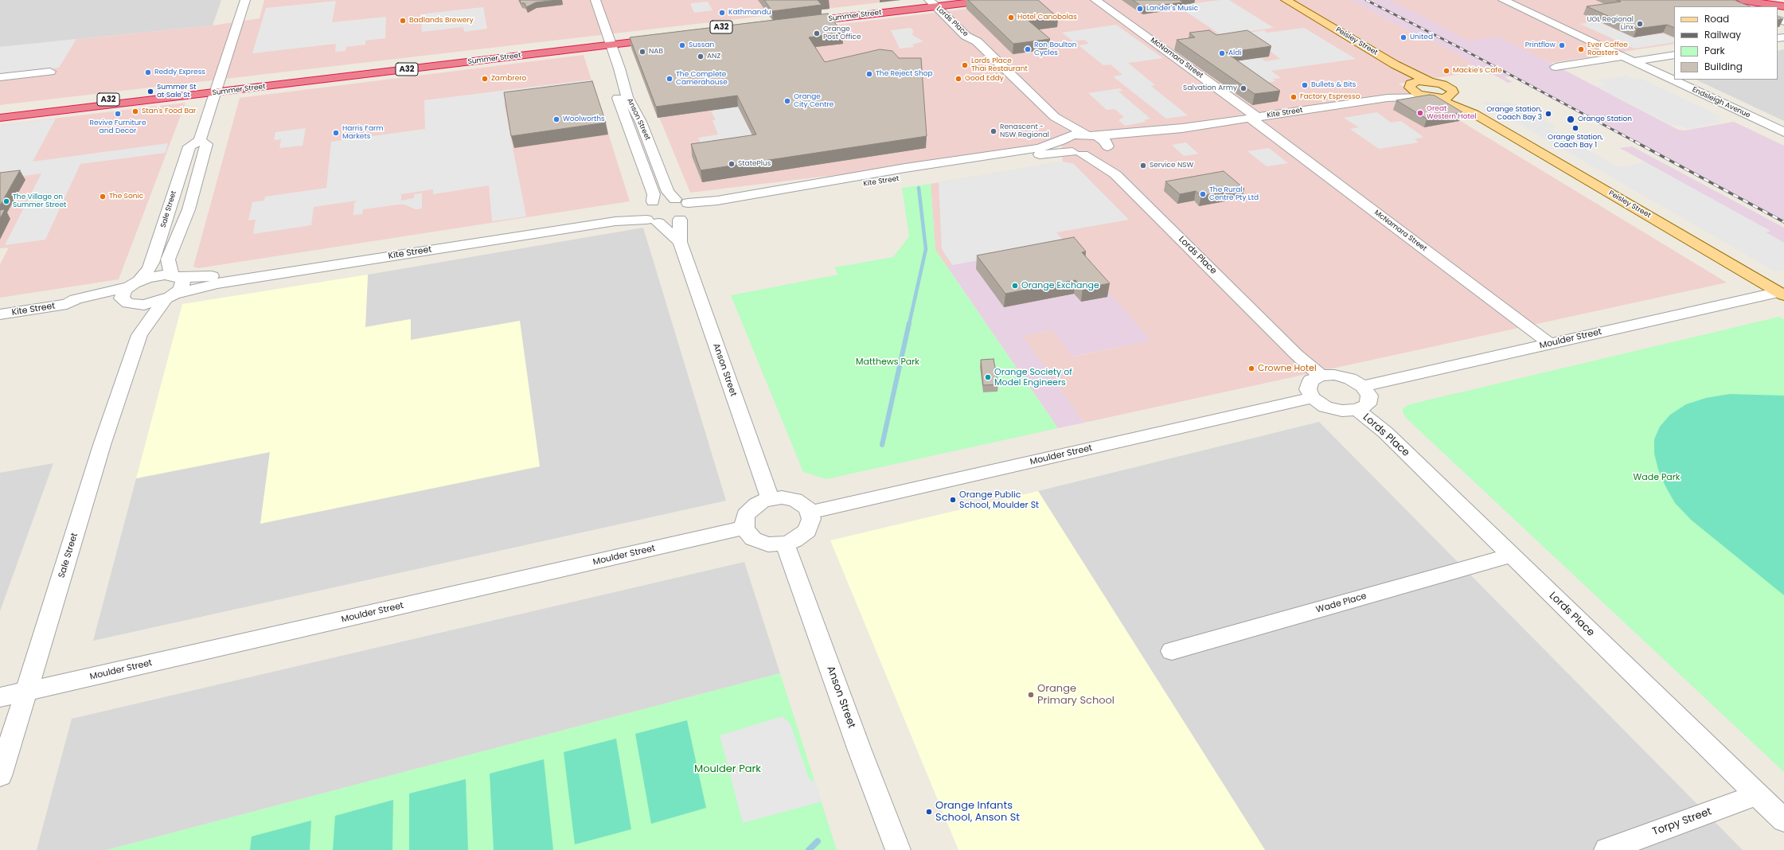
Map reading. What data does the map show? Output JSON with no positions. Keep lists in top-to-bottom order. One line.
{"streets":{"highway":["Summer Street","A32"],"main road":["Peisley Street"],"street":["Lords Place","McNamara Street","Endsleigh Avenue","Kite Street","Anson Street","Sale Street","Moulder Street","Wade Place","Torpy Street"]},"crossings":[["Summer Street","Lords Place"],["Summer Street","Anson Street"],["Lords Place","Kite Street"],["Lords Place","Wade Place"],["Lords Place","Torpy Street"],["Peisley Street","Kite Street"],["Peisley Street","Moulder Street"],["McNamara Street","Kite Street"],["McNamara Street","Moulder Street"],["Kite Street","Anson Street"],["Kite Street","Sale Street"],["Anson Street","Moulder Street"],["Sale Street","Moulder Street"]],"parks":["Matthews Park","Wade Park","Moulder Park"],"places":["Lander's Music","Kathmandu","Hotel Canobolas","Badlands Brewery","UGL Regional Linx","Orange Post Office","United","Sussan","Printflow","Ron Boulton Cycles","Ever Coffee Roasters","NAB","Aldi","ANZ","Lords Place Thai Restaurant","Mackie's Cafe","Reddy Express","The Reject Shop","Zambrero","The Complete Camerahouse","Good Eddy","Bullets & Bits","Salvation Army","Summer St at Sale St","Factory Espresso","Orange City Centre","Stan's Food Bar","Great Western Hotel","Revive Furniture and Decor","Orange Station, Coach Bay 3","Woolworths","Orange Station","Orange Station, Coach Bay 1","Renascent - NSW Regional","Harris Farm Markets","StatePlus","Service NSW","The Rural Centre Pty Ltd","The Sonic","The Village on Summer Street","Orange Exchange","Crowne Hotel","Orange Society of Model Engineers","Orange Public School, Moulder St","Orange Primary School","Orange Infants School, Anson St"],"legend":["Road","Railway","Park","Building"]}
